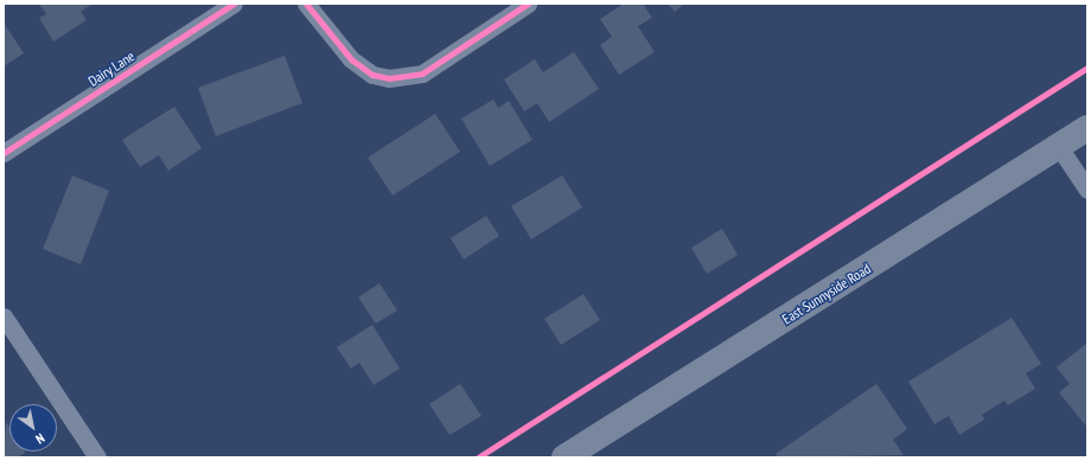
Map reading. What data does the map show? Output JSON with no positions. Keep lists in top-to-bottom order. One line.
{"streets":{"main road":["East Sunnyside Road"],"street":["Dairy Lane"]},"north":"bottom right"}
